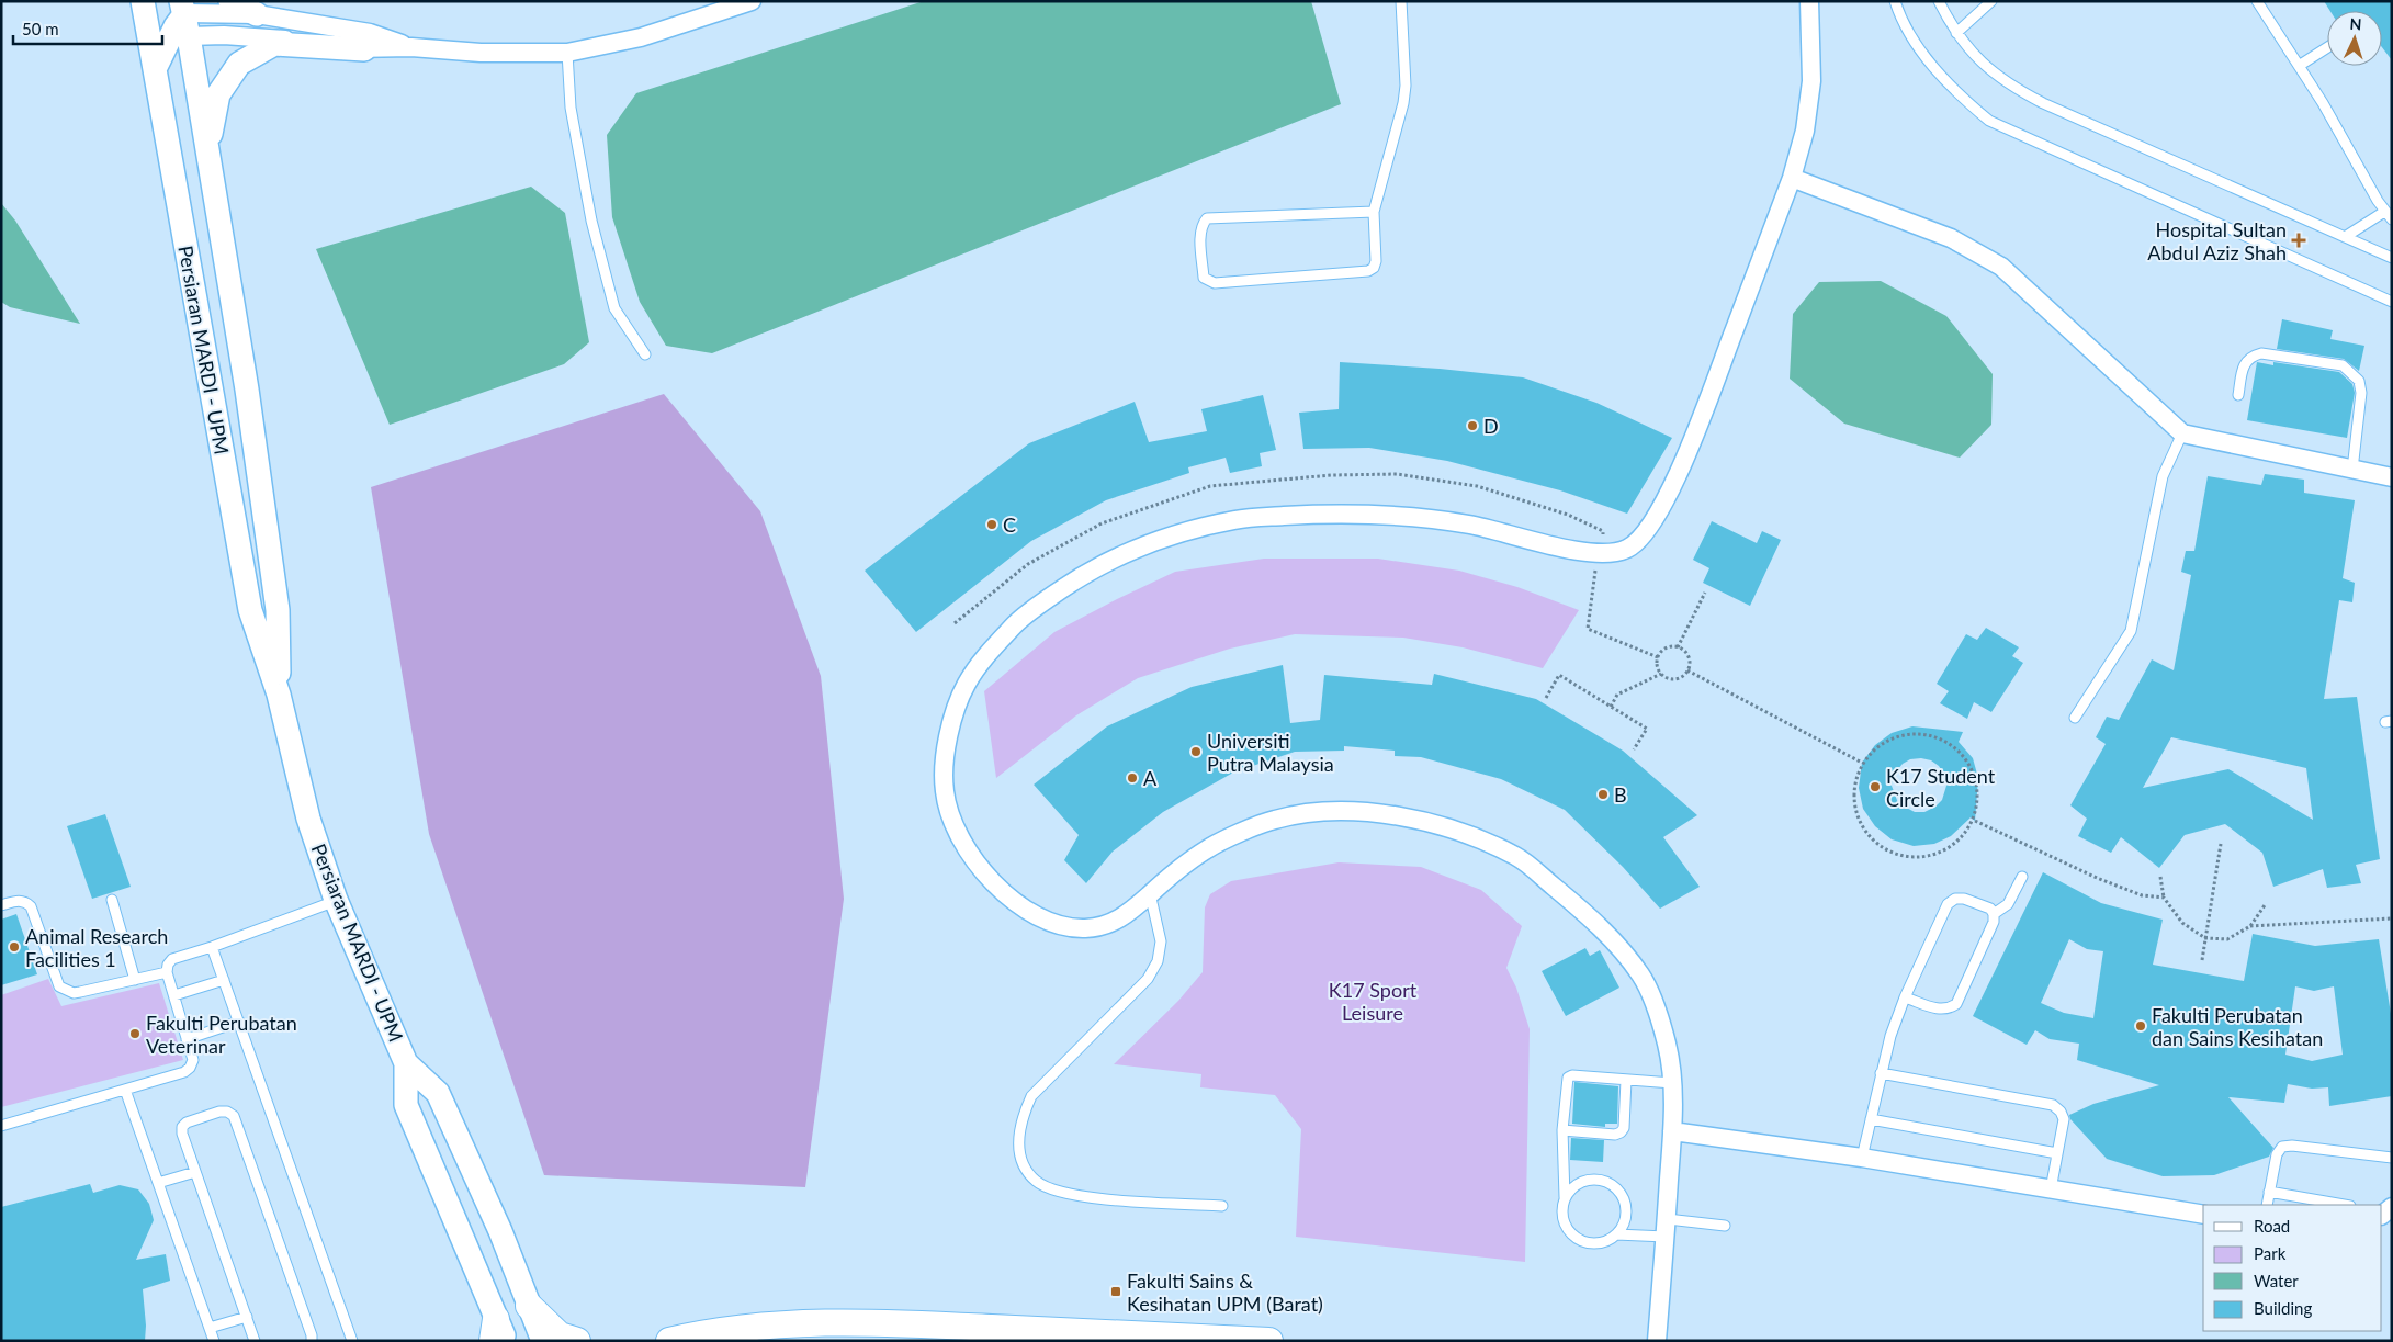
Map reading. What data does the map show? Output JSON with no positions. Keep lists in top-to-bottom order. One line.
{"streets":{"street":["Persiaran MARDI - UPM"]},"parks":["K17 Sport Leisure"],"places":{"health":["Hospital Sultan Abdul Aziz Shah"],"other":["D","C","Universiti Putra Malaysia","A","K17 Student Circle","B","Animal Research Facilities 1","Fakulti Perubatan dan Sains Kesihatan","Fakulti Perubatan Veterinar"],"transit":["Fakulti Sains & Kesihatan UPM (Barat)"]},"legend":["Road","Park","Water","Building"],"scale_bar":"50 m","north":"top"}
